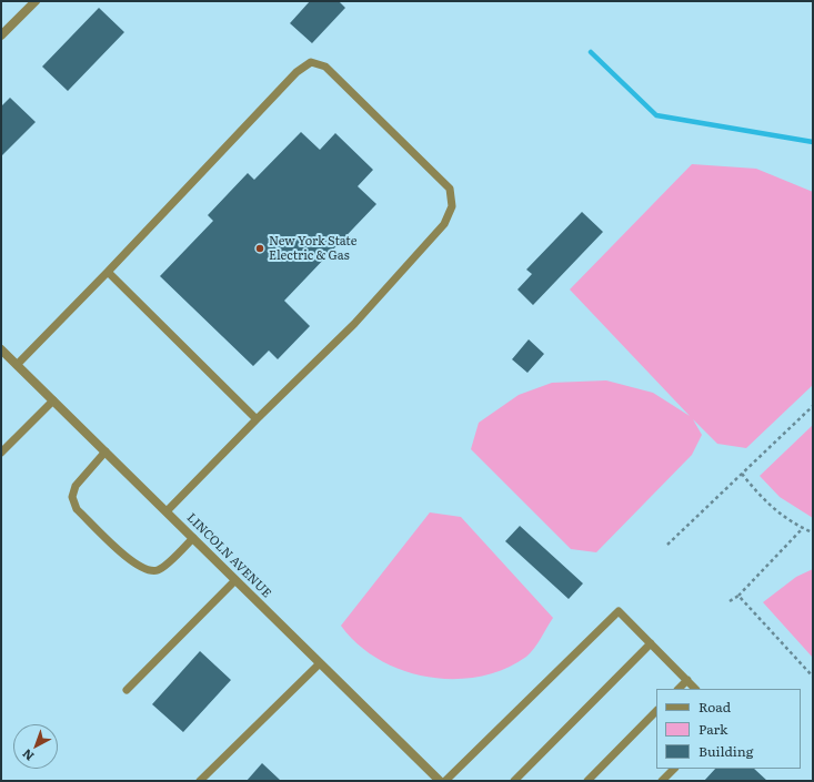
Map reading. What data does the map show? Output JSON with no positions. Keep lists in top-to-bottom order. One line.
{"streets":{"street":["LINCOLN AVENUE"]},"places":["New York State Electric & Gas"],"legend":["Road","Park","Building"],"north":"bottom left"}
